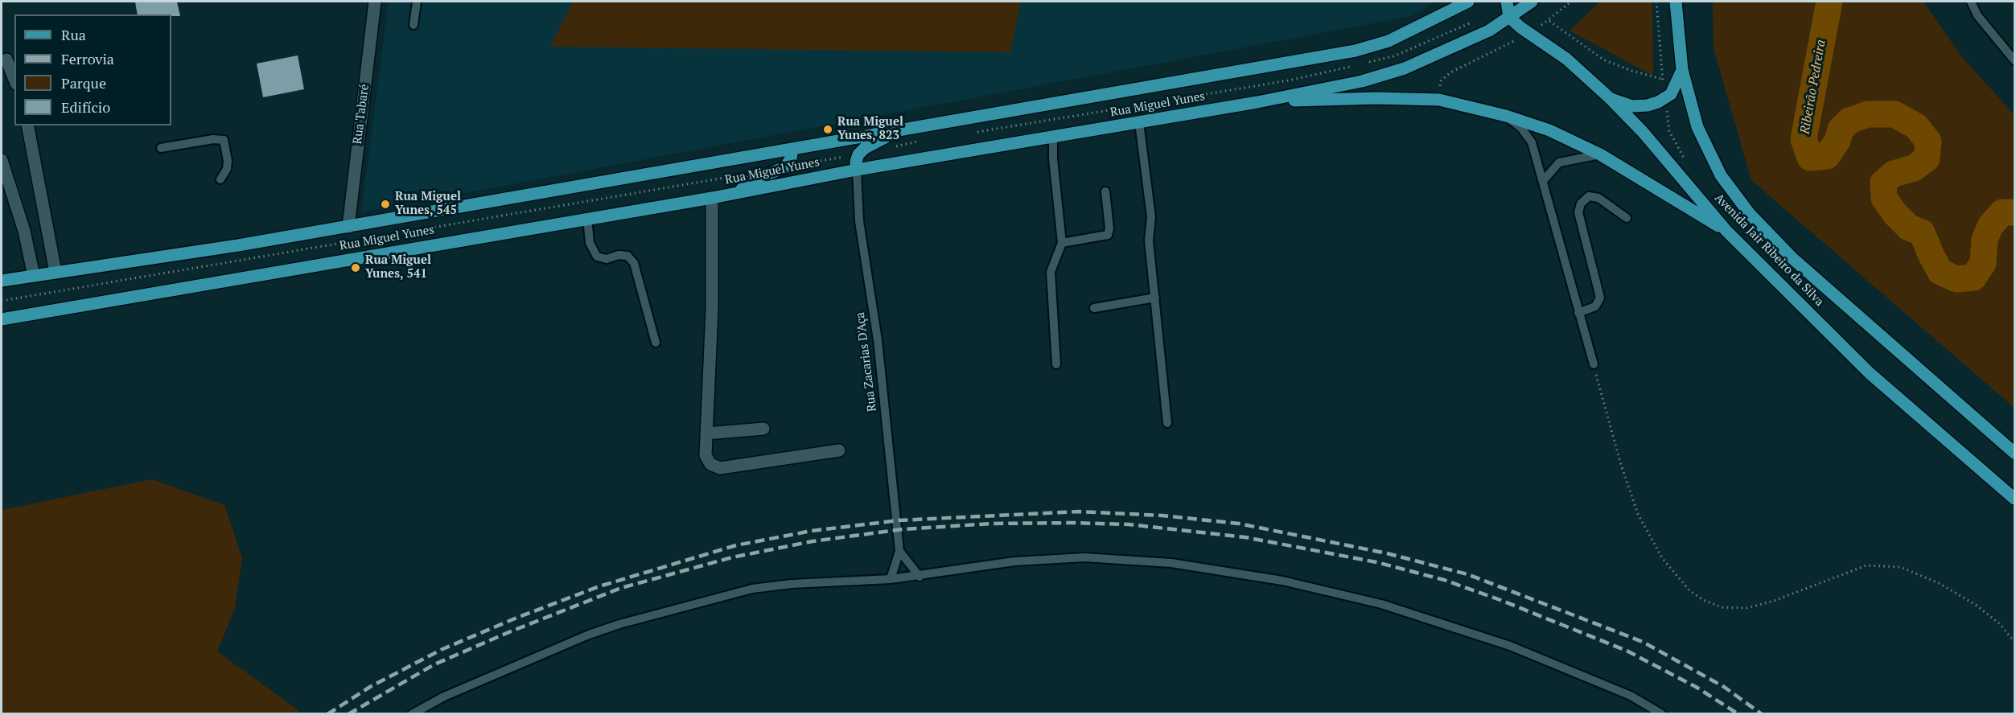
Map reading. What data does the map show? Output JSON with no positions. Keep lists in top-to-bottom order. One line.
{"streets":{"main road":["Rua Miguel Yunes","Avenida Jair Ribeiro da Silva"],"street":["Rua Tabaré"],"lane":["Rua Zacarias D'Aça"]},"crossings":[["Rua Miguel Yunes","Rua Tabaré"],["Rua Miguel Yunes","Avenida Jair Ribeiro da Silva"],["Rua Miguel Yunes","Rua Zacarias D'Aça"]],"water":["Ribeirão Pedreira"],"places":["Rua Miguel Yunes, 823","Rua Miguel Yunes, 545","Rua Miguel Yunes, 541"],"legend":["Rua","Ferrovia","Parque","Edifício"]}
